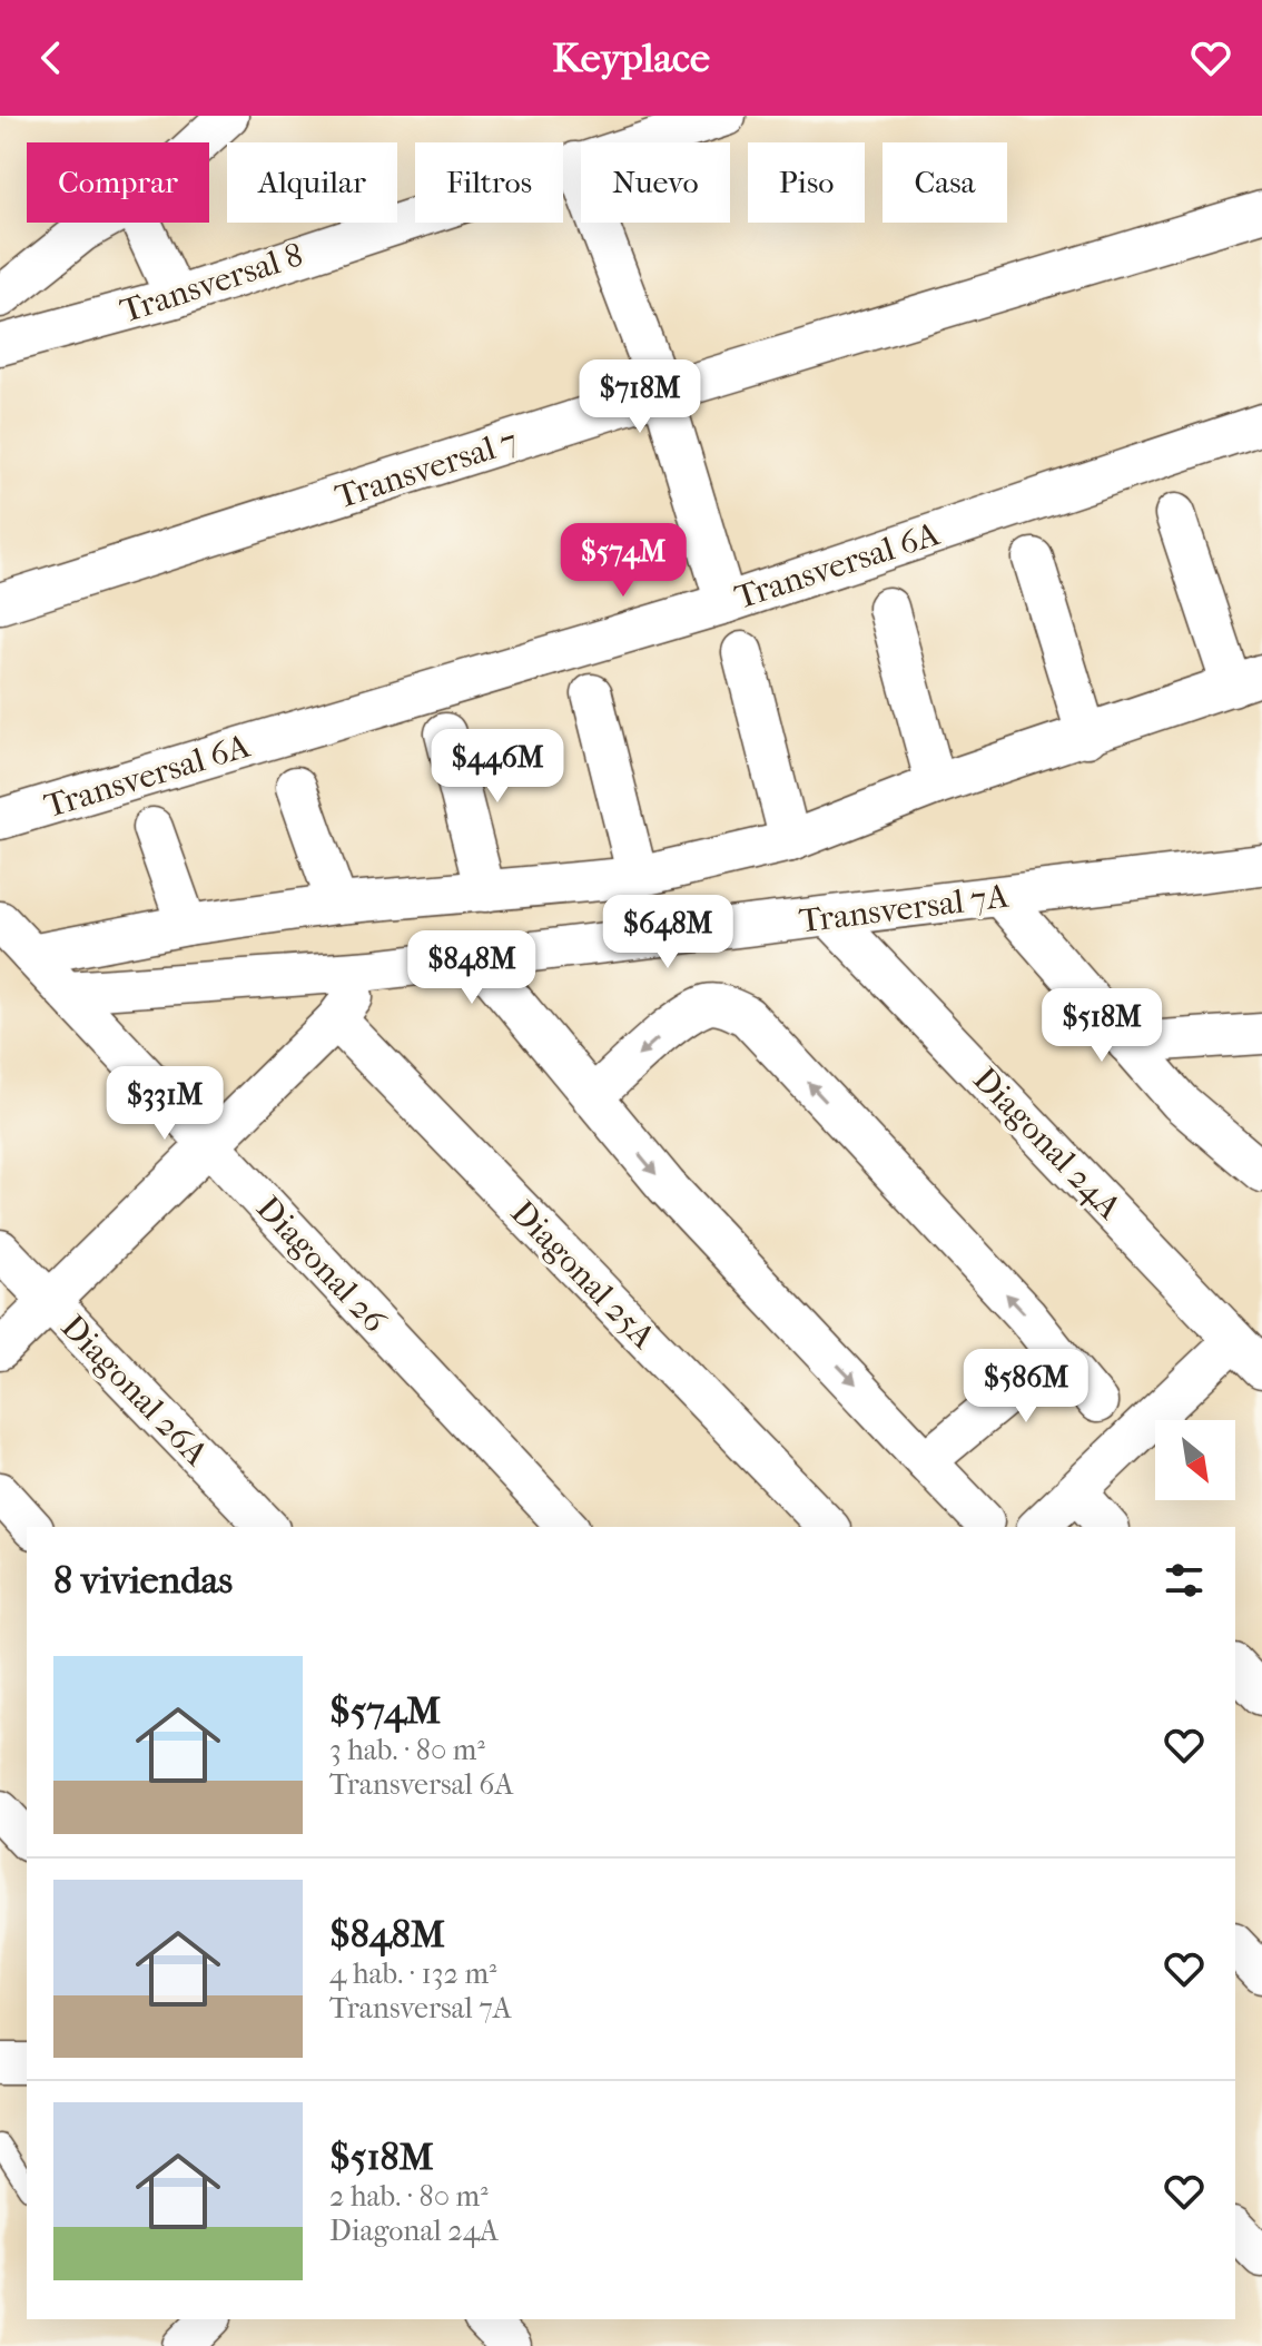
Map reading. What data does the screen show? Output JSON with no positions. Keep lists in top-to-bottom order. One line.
{"streets":{"street":["Transversal 8","Transversal 7","Transversal 6A","Transversal 7A","Diagonal 24A","Diagonal 26","Diagonal 25A","Diagonal 26A"]},"crossings":[["Transversal 7A","Diagonal 24A"],["Transversal 7A","Diagonal 26"]],"north":"bottom right","page":{"header":"Keyplace","chip":["Comprar","Alquilar","Filtros","Nuevo","Piso","Casa"],"price":["$718M","$574M","$446M","$648M","$848M","$518M","$331M","$586M"],"heading":"8 viviendas","list":[{"name":"$574M","note":"3 hab. · 80 m² · Transversal 6A"},{"name":"$848M","note":"4 hab. · 132 m² · Transversal 7A"},{"name":"$518M","note":"2 hab. · 80 m² · Diagonal 24A"}]}}
